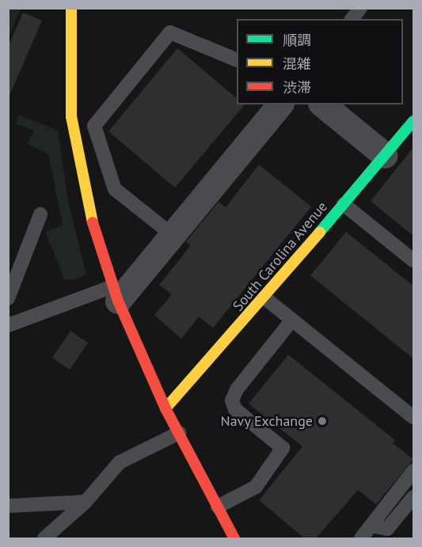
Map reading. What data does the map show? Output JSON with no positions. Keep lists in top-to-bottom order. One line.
{"streets":{"street":["South Carolina Avenue"]},"places":["Navy Exchange"],"legend":["順調","混雑","渋滞"]}
